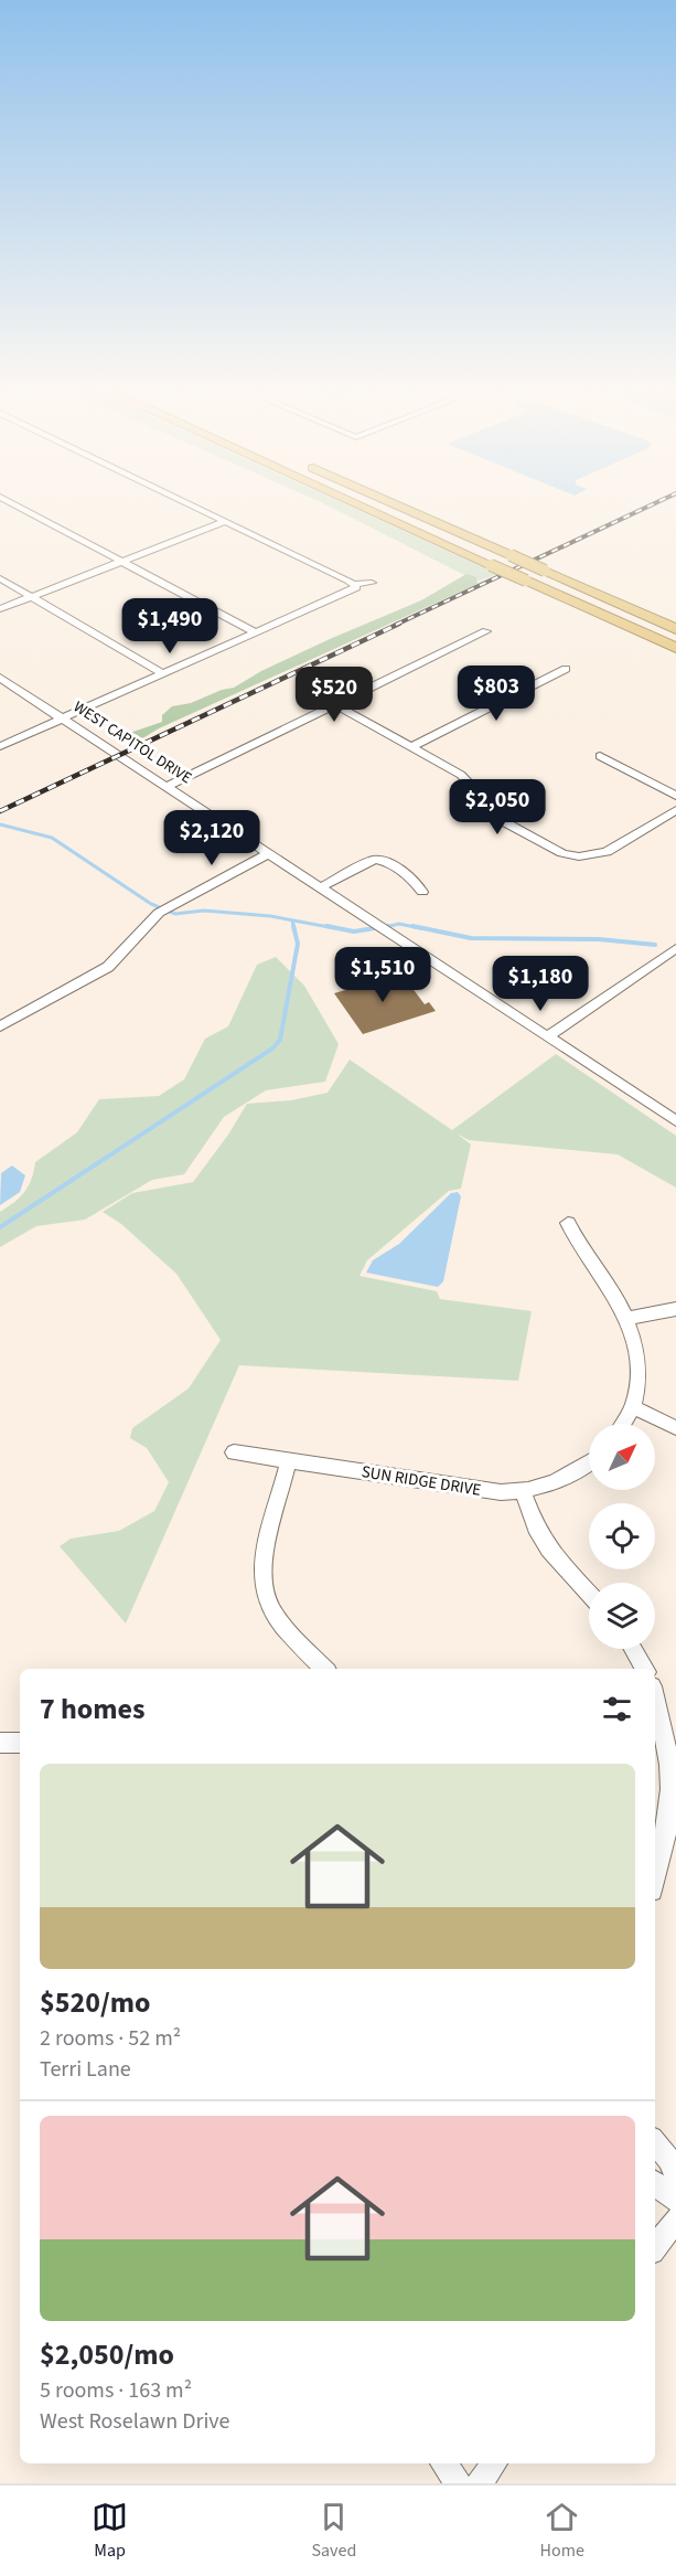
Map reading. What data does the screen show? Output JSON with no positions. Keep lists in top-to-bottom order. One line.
{"streets":{"street":["WEST CAPITOL DRIVE","SUN RIDGE DRIVE"]},"north":"top right","page":{"price":["$1,490","$803","$520","$2,050","$2,120","$1,510","$1,180"],"heading":"7 homes","list":[{"name":"$520/mo","note":"2 rooms · 52 m² · Terri Lane"},{"name":"$2,050/mo","note":"5 rooms · 163 m² · West Roselawn Drive"}],"tabs":["Map","Saved","Home"]}}
